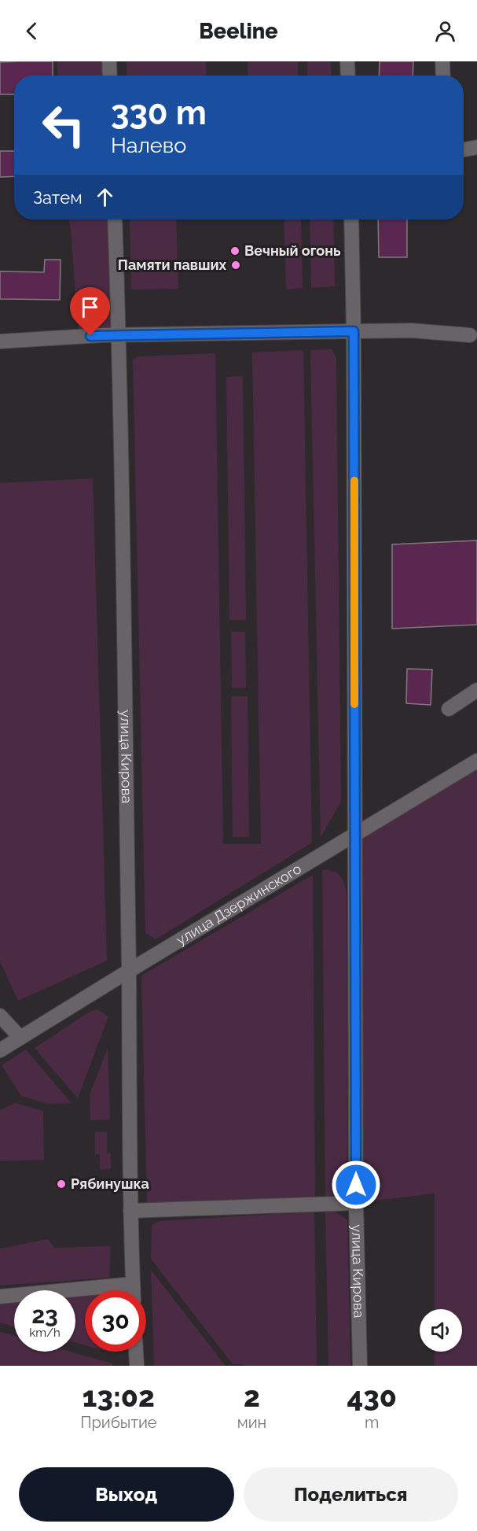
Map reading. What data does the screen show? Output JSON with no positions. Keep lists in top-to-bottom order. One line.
{"streets":{"street":["улица Кирова","улица Дзержинского"]},"crossings":[["улица Кирова","улица Дзержинского"]],"places":["Вечный огонь","Памяти павших","Рябинушка"],"page":{"header":"Beeline","turn":["330 m","Налево"],"then":"Затем","speed":"23 km/h","limit":"30","eta":["13:02","Прибытие","2","мин","430","m"],"buttons":["Выход","Поделиться"]}}
